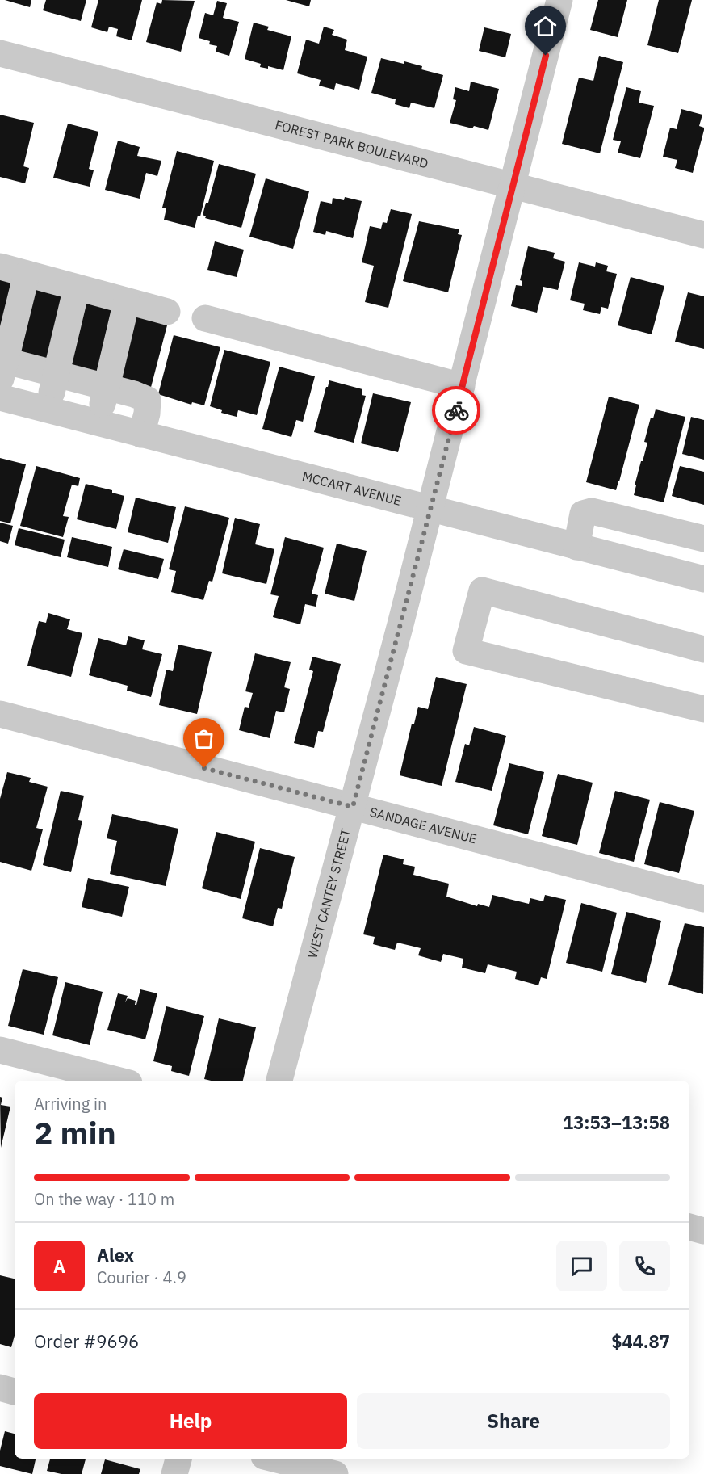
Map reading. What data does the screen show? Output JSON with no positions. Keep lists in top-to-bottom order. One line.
{"streets":{"street":["FOREST PARK BOULEVARD","MCCART AVENUE","SANDAGE AVENUE","WEST CANTEY STREET"]},"crossings":[["FOREST PARK BOULEVARD","WEST CANTEY STREET"],["MCCART AVENUE","WEST CANTEY STREET"],["SANDAGE AVENUE","WEST CANTEY STREET"]],"page":{"heading":["2 min","Arriving in","13:53–13:58"],"panel":["Alex","Courier · 4.9","Order #9696","$44.87"],"bar":"On the way · 110 m","round":"A","buttons":["Help","Share"]}}
